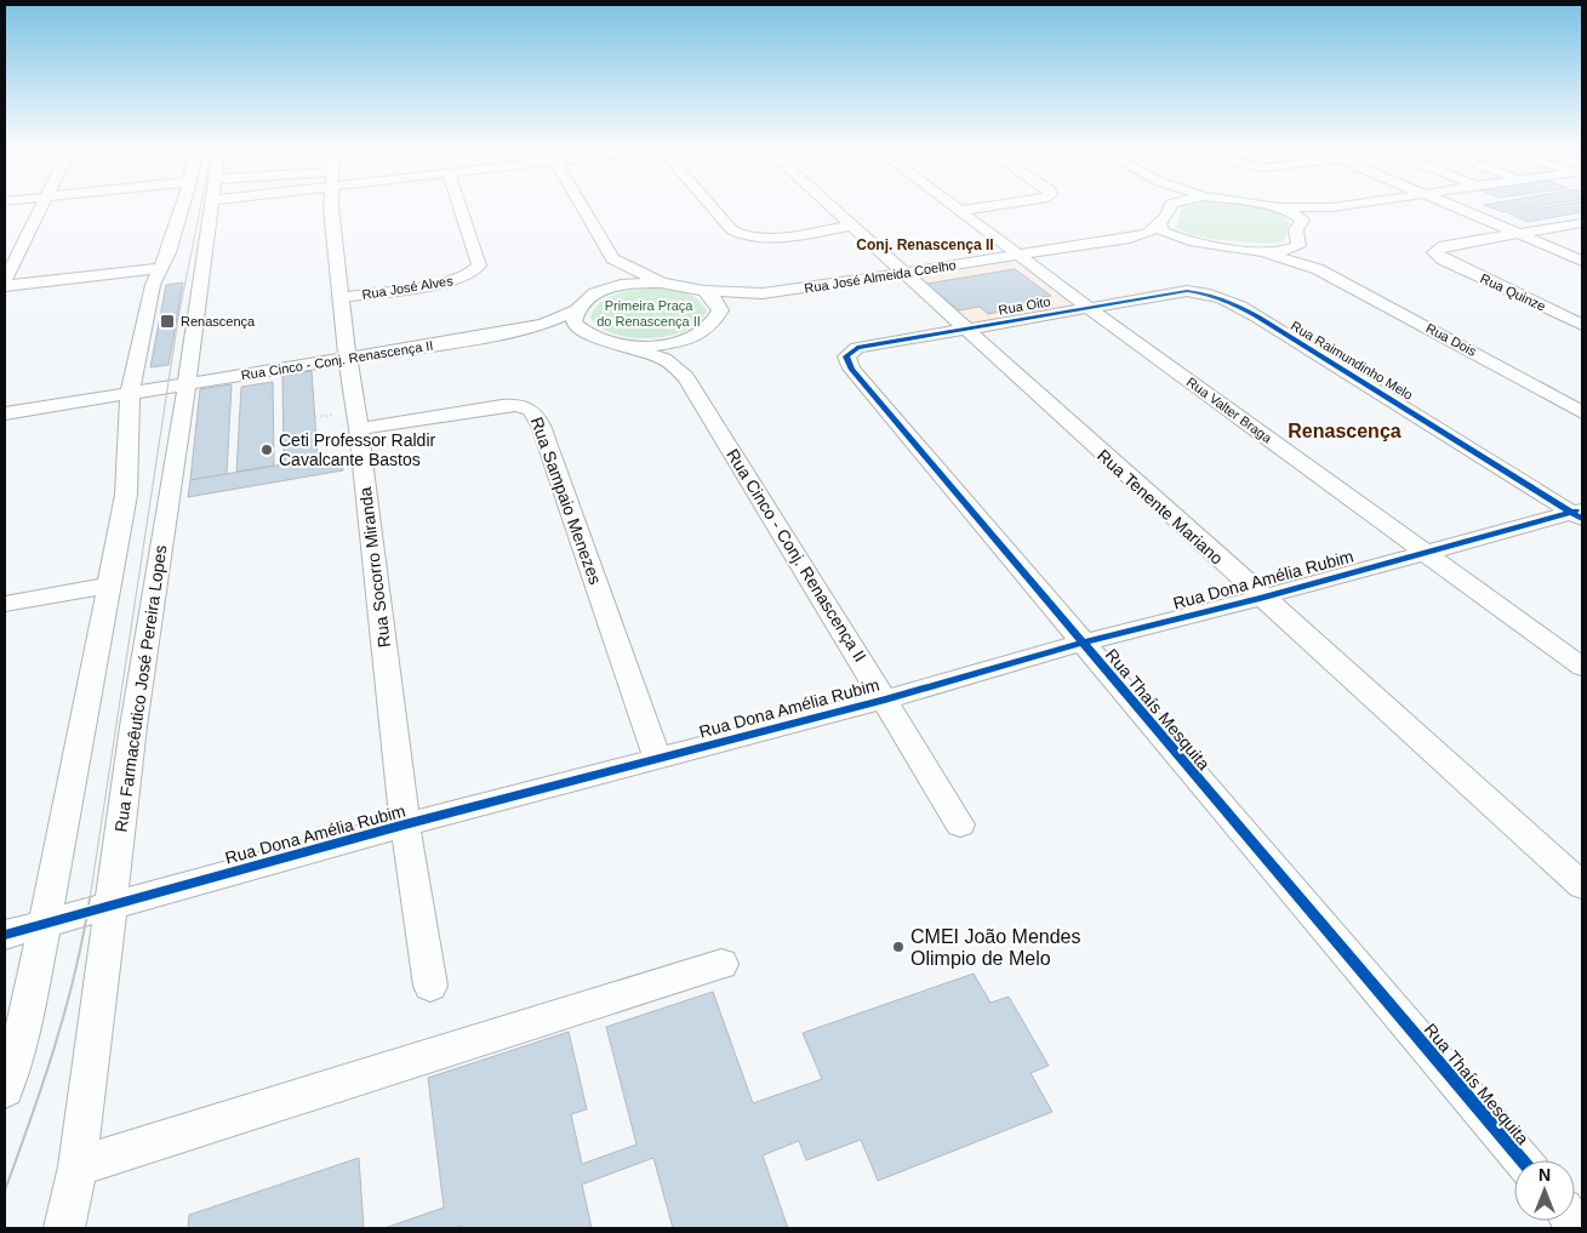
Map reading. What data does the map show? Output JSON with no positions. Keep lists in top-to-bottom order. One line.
{"streets":{"street":["Rua José Almeida Coelho","Rua José Alves","Rua Quinze","Rua Oito","Rua Dois","Rua Cinco - Conj. Renascença II","Rua Raimundinho Melo","Rua Valter Braga","Rua Sampaio Menezes","Rua Tenente Mariano","Rua Socorro Miranda","Rua Dona Amélia Rubim","Rua Farmacêutico José Pereira Lopes","Rua Thaís Mesquita"]},"crossings":[["Rua José Almeida Coelho","Rua Valter Braga"],["Rua José Almeida Coelho","Rua Tenente Mariano"],["Rua José Alves","Rua Socorro Miranda"],["Rua Oito","Rua Raimundinho Melo"],["Rua Oito","Rua Valter Braga"],["Rua Oito","Rua Tenente Mariano"],["Rua Oito","Rua Thaís Mesquita"],["Rua Cinco - Conj. Renascença II","Rua Socorro Miranda"],["Rua Cinco - Conj. Renascença II","Rua Dona Amélia Rubim"],["Rua Cinco - Conj. Renascença II","Rua Farmacêutico José Pereira Lopes"],["Rua Raimundinho Melo","Rua Valter Braga"],["Rua Raimundinho Melo","Rua Dona Amélia Rubim"],["Rua Valter Braga","Rua Dona Amélia Rubim"],["Rua Sampaio Menezes","Rua Socorro Miranda"],["Rua Sampaio Menezes","Rua Dona Amélia Rubim"],["Rua Tenente Mariano","Rua Dona Amélia Rubim"],["Rua Tenente Mariano","Rua Thaís Mesquita"],["Rua Socorro Miranda","Rua Dona Amélia Rubim"],["Rua Dona Amélia Rubim","Rua Farmacêutico José Pereira Lopes"],["Rua Dona Amélia Rubim","Rua Thaís Mesquita"]],"districts":["Conj. Renascença II","Renascença"],"parks":["Primeira Praça do Renascença II"],"places":{"transit":["Renascença"],"other":["Ceti Professor Raldir Cavalcante Bastos","CMEI João Mendes Olimpio de Melo"]},"north":"top"}
